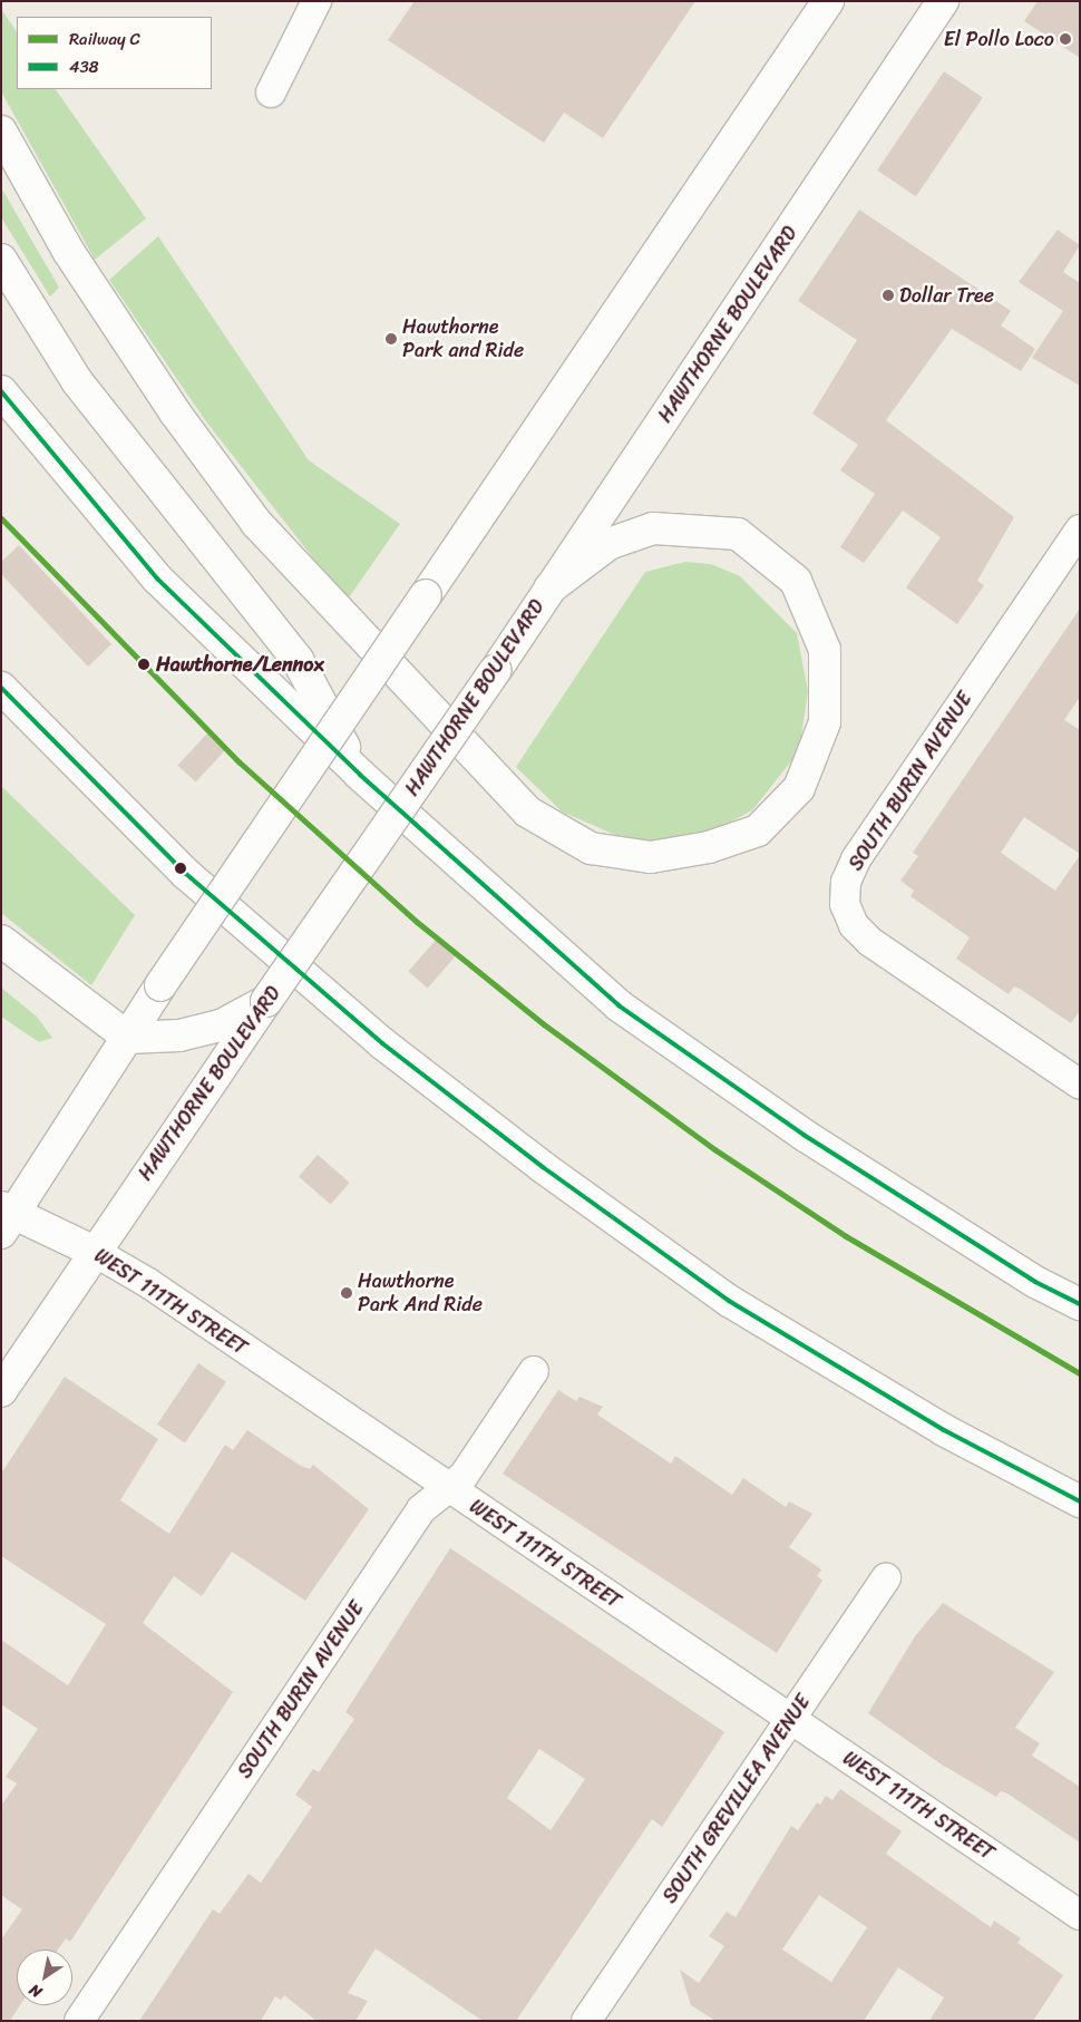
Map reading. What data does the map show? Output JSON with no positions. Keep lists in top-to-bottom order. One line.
{"streets":{"main road":["HAWTHORNE BOULEVARD","WEST 111TH STREET"],"street":["SOUTH BURIN AVENUE","SOUTH GREVILLEA AVENUE"]},"crossings":[["HAWTHORNE BOULEVARD","WEST 111TH STREET"],["SOUTH BURIN AVENUE","WEST 111TH STREET"],["WEST 111TH STREET","SOUTH GREVILLEA AVENUE"]],"places":["El Pollo Loco","Dollar Tree","Hawthorne Park and Ride","Hawthorne/Lennox","Hawthorne Park And Ride"],"lines":["transit line 438","rail line C"],"legend":["Railway C","438"],"north":"bottom left"}
